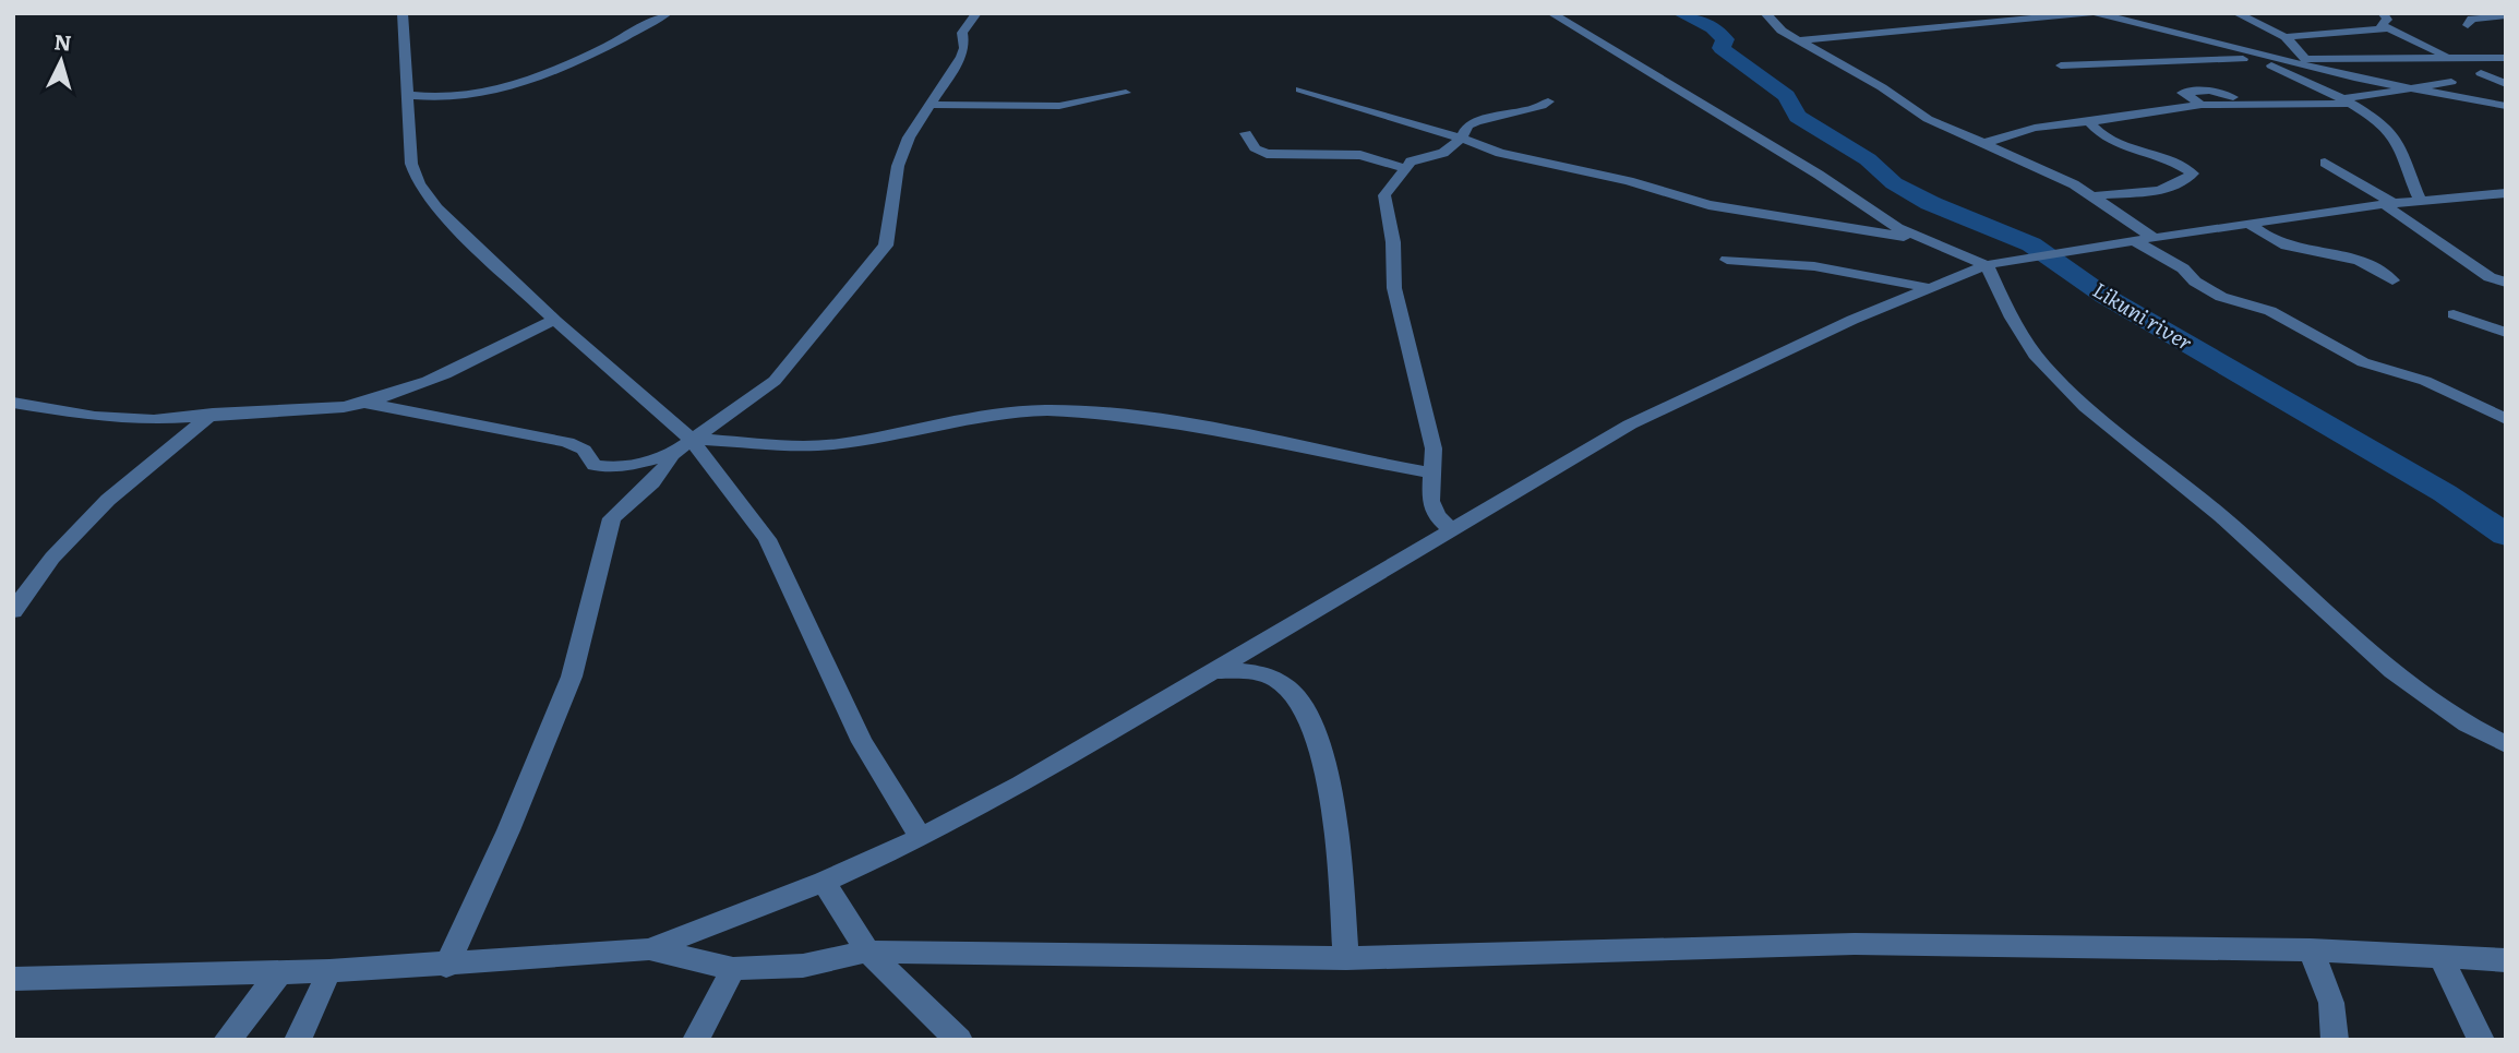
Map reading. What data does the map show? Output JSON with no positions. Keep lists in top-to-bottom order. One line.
{"water":["Likuni river"],"north":"top"}
